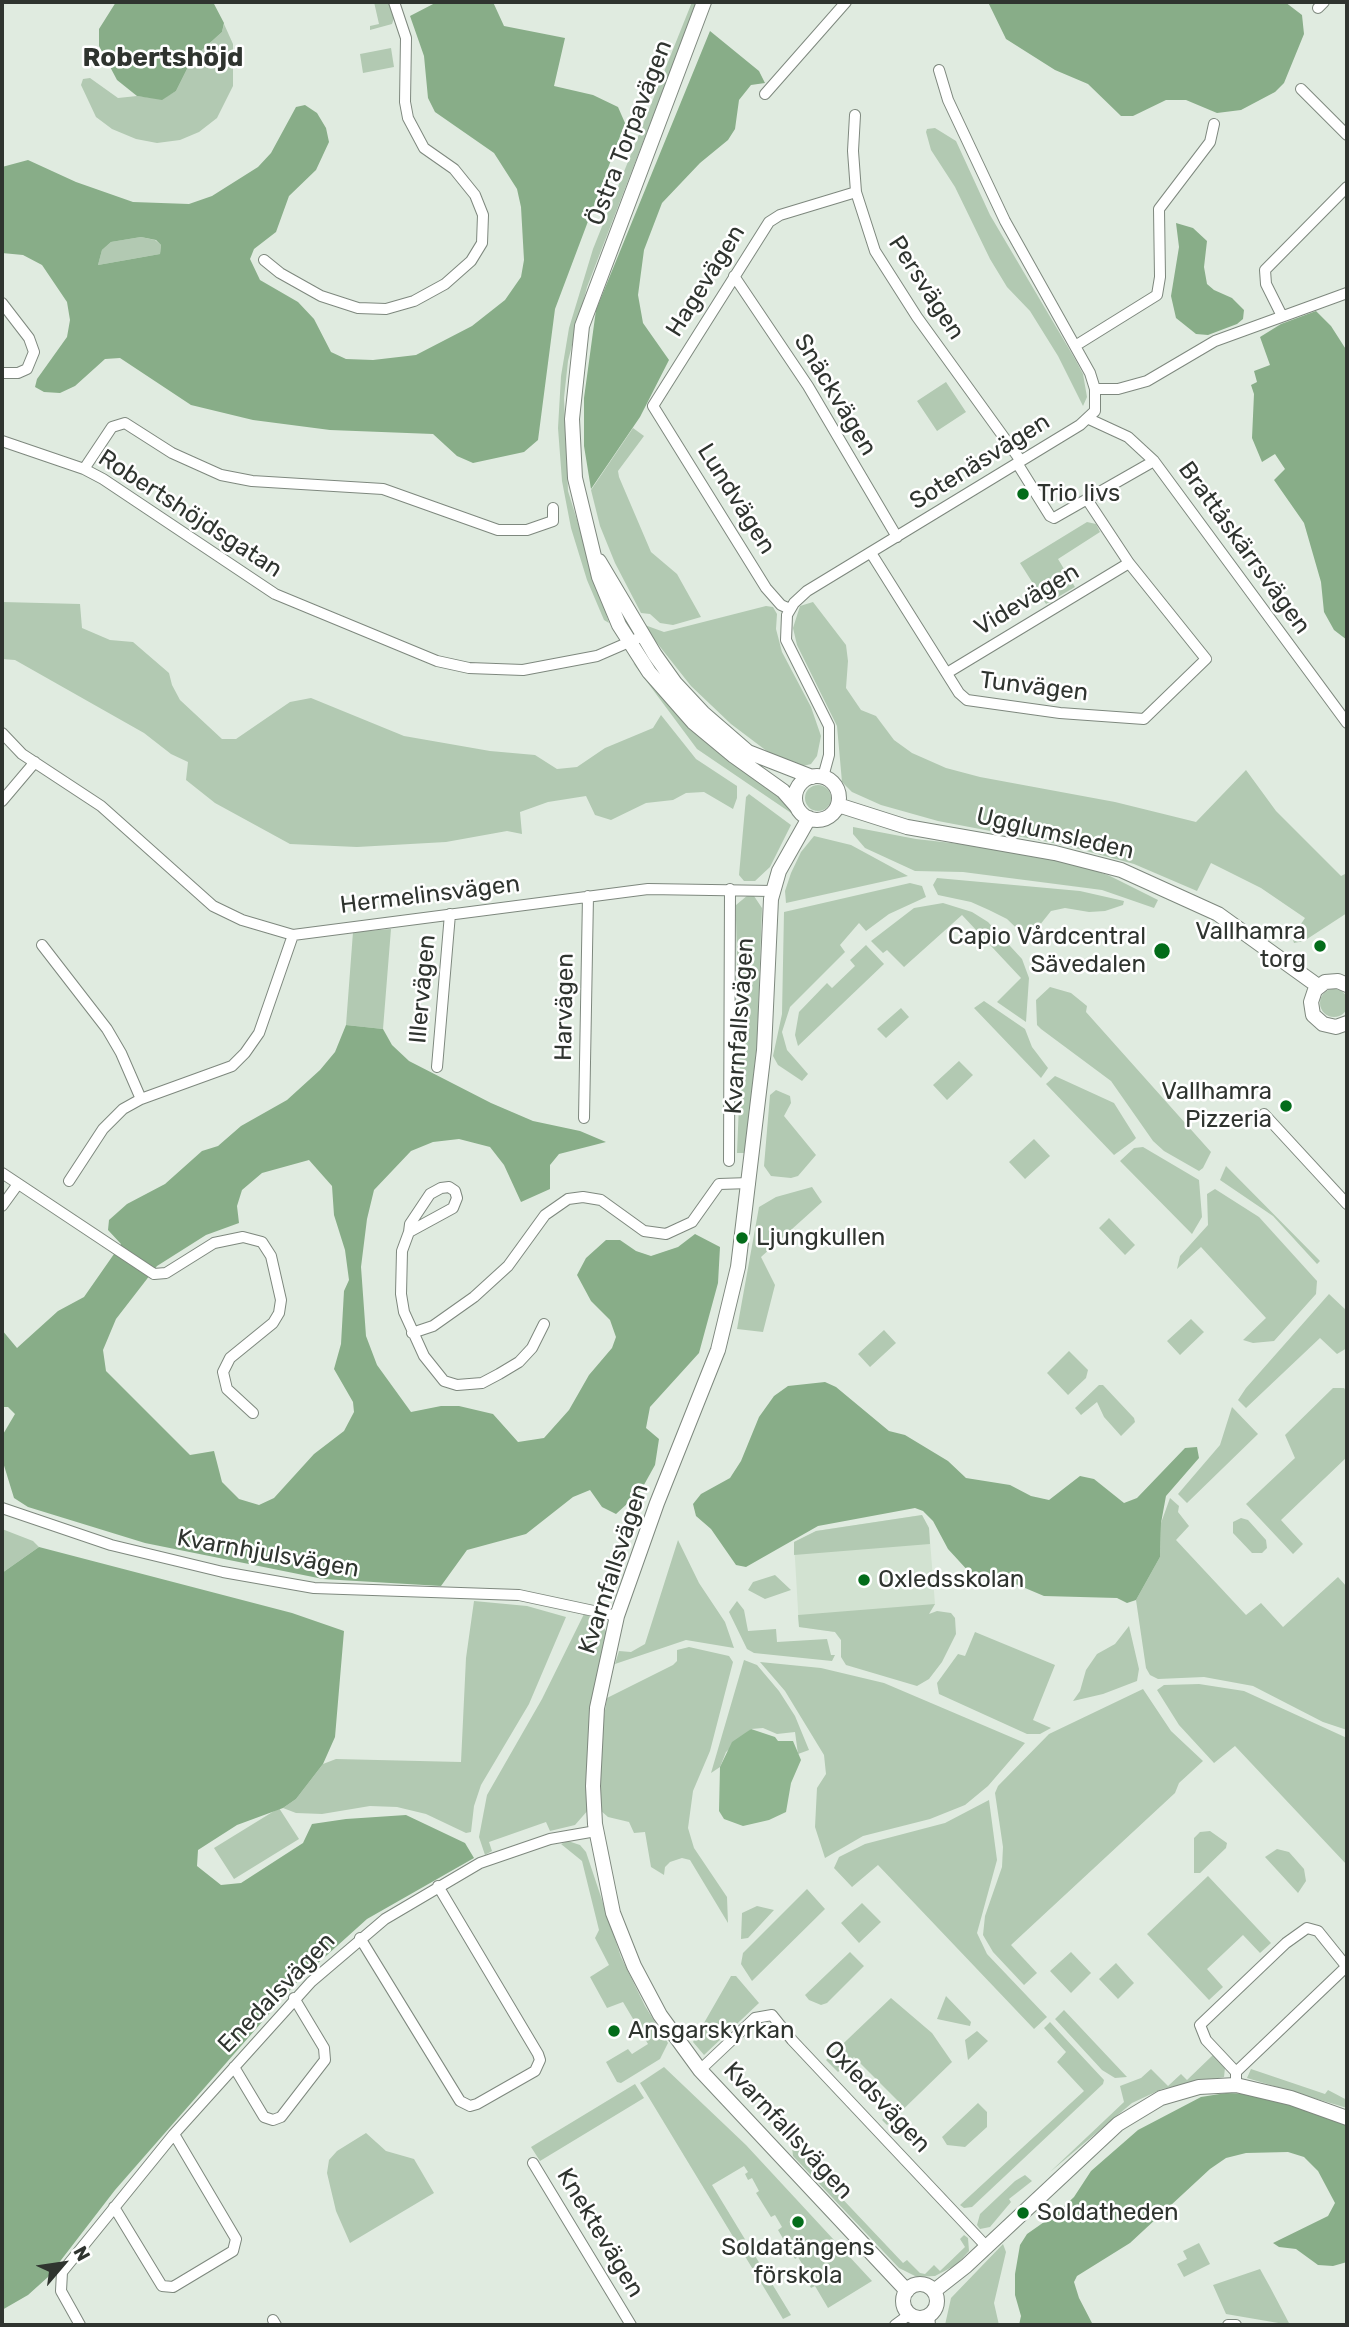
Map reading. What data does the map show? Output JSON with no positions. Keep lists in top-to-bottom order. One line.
{"streets":{"street":["Östra Torpavägen","Hagevägen","Persvägen","Snäckvägen","Sotenäsvägen","Lundvägen","Robertshöjdsgatan","Brattåskärrsvägen","Videvägen","Tunvägen","Ugglumsleden","Hermelinsvägen","Illervägen","Harvägen","Kvarnfallsvägen","Kvarnhjulsvägen","Enedalsvägen","Oxledsvägen","Knektevägen"]},"crossings":[["Hagevägen","Persvägen"],["Hagevägen","Snäckvägen"],["Hagevägen","Lundvägen"],["Persvägen","Sotenäsvägen"],["Snäckvägen","Sotenäsvägen"],["Sotenäsvägen","Lundvägen"],["Sotenäsvägen","Brattåskärrsvägen"],["Sotenäsvägen","Tunvägen"],["Videvägen","Tunvägen"],["Ugglumsleden","Kvarnfallsvägen"],["Hermelinsvägen","Illervägen"],["Hermelinsvägen","Harvägen"],["Hermelinsvägen","Kvarnfallsvägen"],["Kvarnfallsvägen","Kvarnhjulsvägen"],["Kvarnfallsvägen","Enedalsvägen"],["Kvarnfallsvägen","Oxledsvägen"]],"districts":["Robertshöjd"],"places":["Trio livs","Vallhamra torg","Capio Vårdcentral Sävedalen","Vallhamra Pizzeria","Ljungkullen","Oxledsskolan","Ansgarskyrkan","Soldatheden","Soldatängens förskola"],"north":"top right"}
